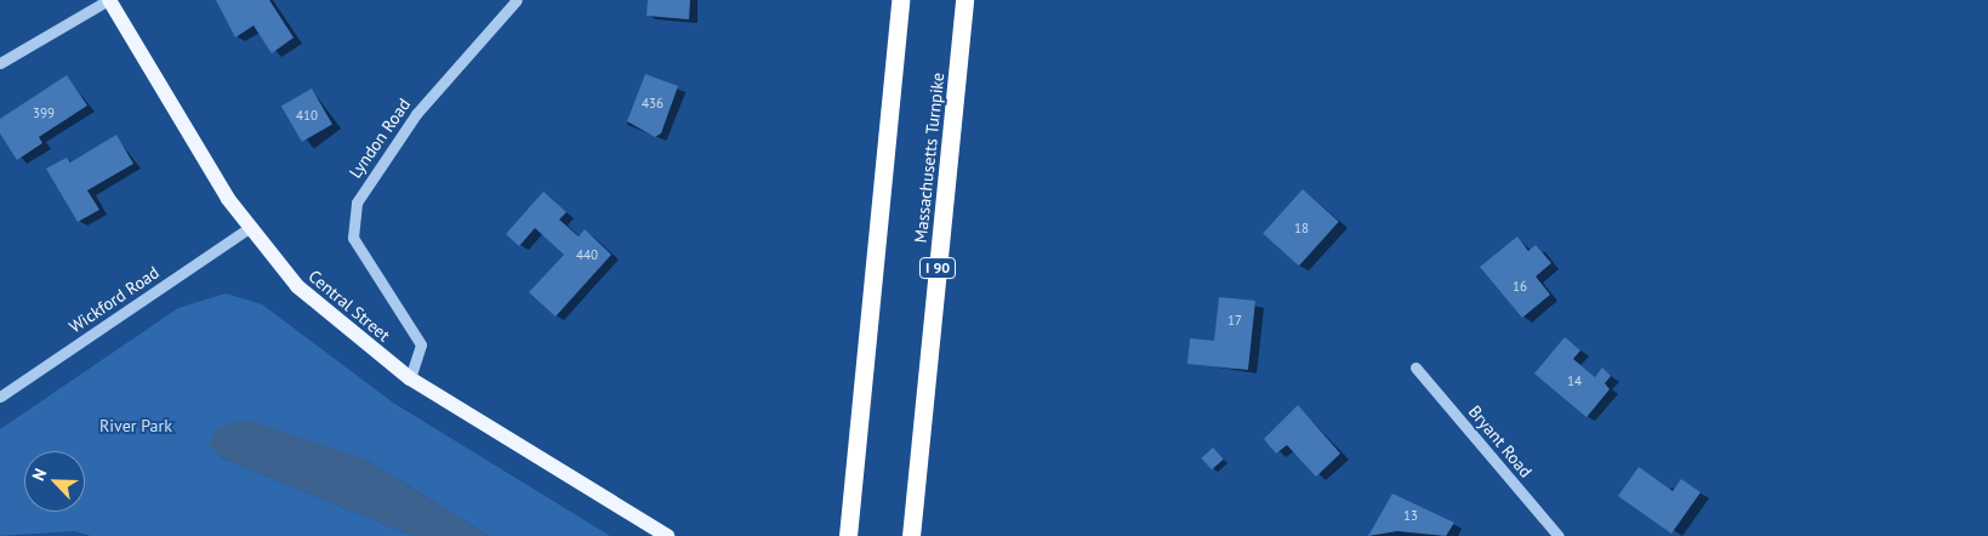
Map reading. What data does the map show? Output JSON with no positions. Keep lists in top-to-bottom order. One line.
{"streets":{"highway":["Massachusetts Turnpike","I 90"],"main road":["Central Street"],"street":["Lyndon Road","Wickford Road","Bryant Road"]},"crossings":[["Lyndon Road","Central Street"],["Wickford Road","Central Street"]],"parks":["River Park"],"house_numbers":["436","399","410","18","440","16","17","14","13"],"north":"top left"}
